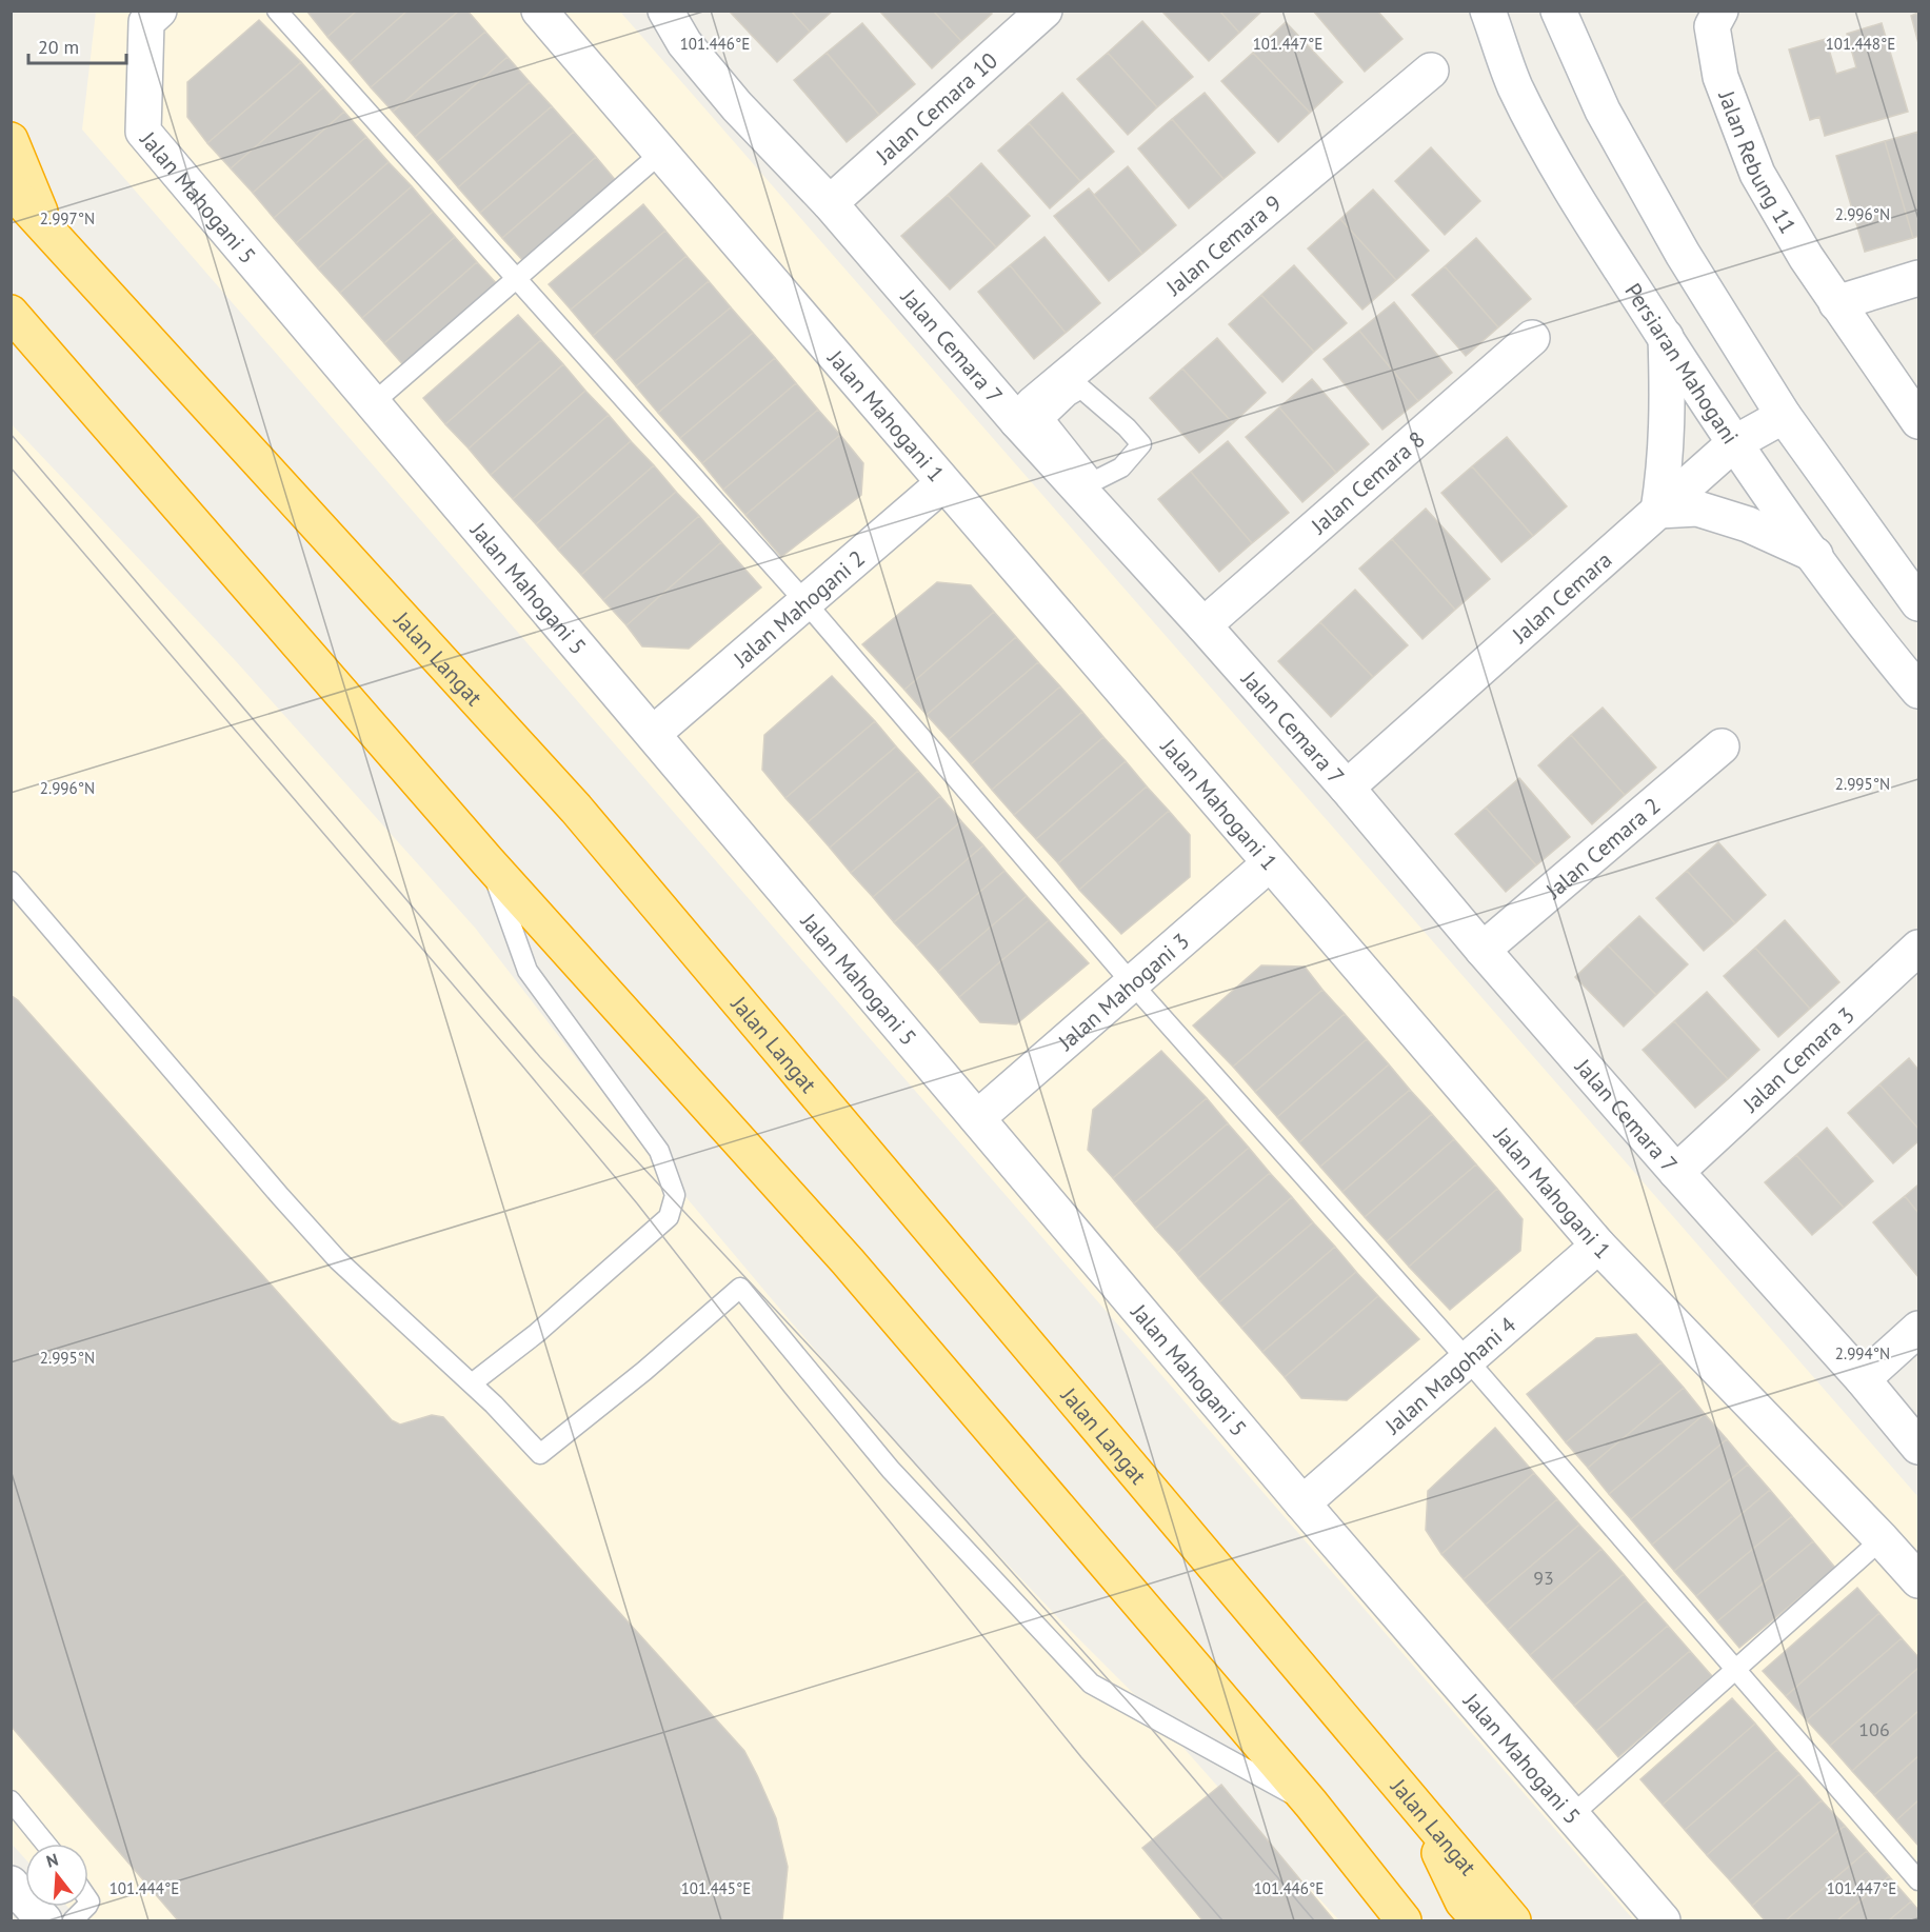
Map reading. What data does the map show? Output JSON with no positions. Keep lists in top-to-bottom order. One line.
{"streets":{"highway":["Jalan Langat"],"street":["Jalan Cemara 10","Jalan Rebung 11","Jalan Mahogani 5","Jalan Cemara 9","Jalan Cemara 7","Persiaran Mahogani","Jalan Mahogani 1","Jalan Cemara 8","Jalan Cemara","Jalan Mahogani 2","Jalan Cemara 2","Jalan Mahogani 3","Jalan Cemara 3","Jalan Magohani 4"]},"crossings":[["Jalan Cemara 10","Jalan Cemara 7"],["Jalan Mahogani 5","Jalan Mahogani 2"],["Jalan Mahogani 5","Jalan Mahogani 3"],["Jalan Mahogani 5","Jalan Magohani 4"],["Jalan Cemara 9","Jalan Cemara 7"],["Jalan Cemara 7","Jalan Cemara 8"],["Jalan Cemara 7","Jalan Cemara"],["Jalan Cemara 7","Jalan Cemara 2"],["Jalan Cemara 7","Jalan Cemara 3"],["Persiaran Mahogani","Jalan Cemara"],["Jalan Mahogani 1","Jalan Mahogani 2"],["Jalan Mahogani 1","Jalan Mahogani 3"],["Jalan Mahogani 1","Jalan Magohani 4"]],"house_numbers":["93","106"],"scale_bar":"20 m","north":"top","coordinates":["101.446°E","101.447°E","101.448°E","2.996°N","2.997°N","2.995°N","2.994°N","101.444°E","101.445°E"]}
